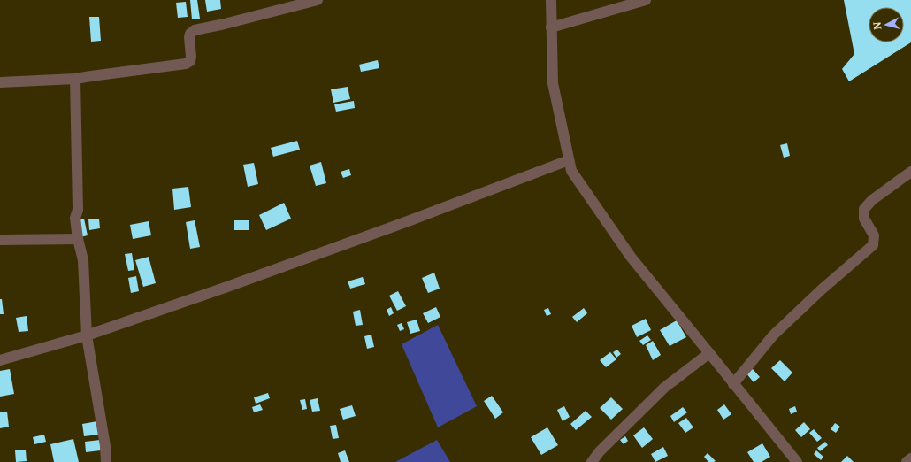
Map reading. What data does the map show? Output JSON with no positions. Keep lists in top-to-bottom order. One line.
{"north":"left"}
